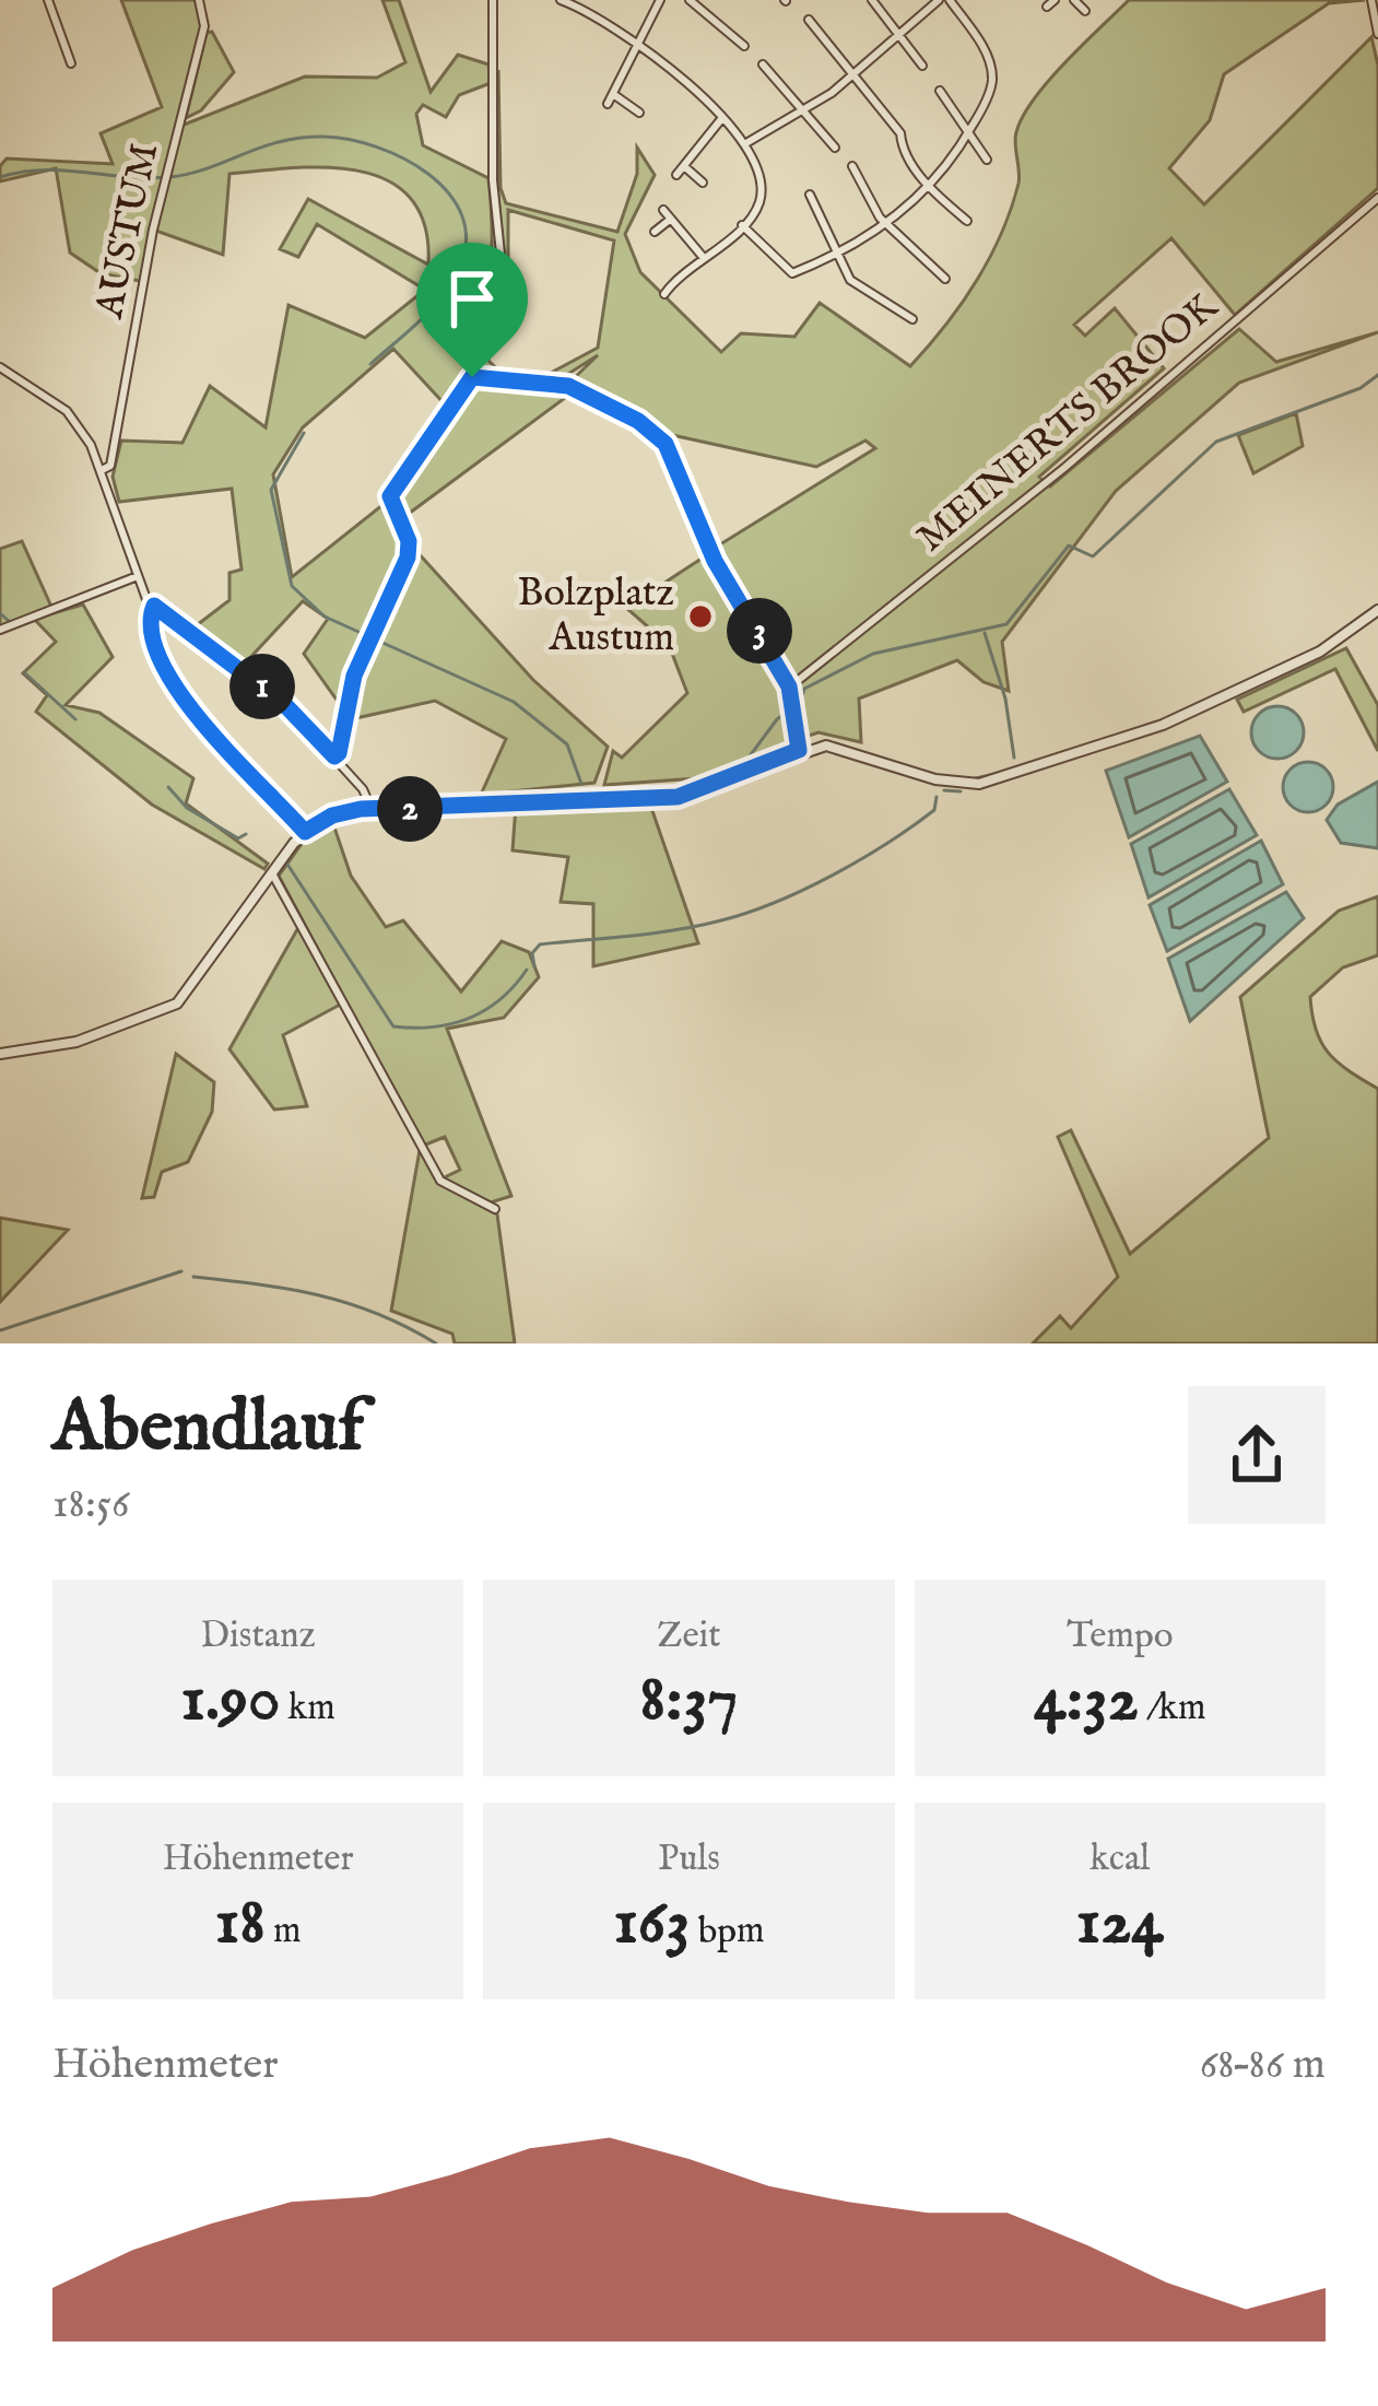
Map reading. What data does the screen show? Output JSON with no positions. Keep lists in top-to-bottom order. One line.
{"streets":{"street":["AUSTUM","MEINERTS BROOK"]},"places":["Bolzplatz Austum"],"page":{"pins":["3","1","2"],"heading":["Abendlauf","18:56"],"stats":[["Distanz","1.90 km"],["Zeit","8:37"],["Tempo","4:32 /km"],["Höhenmeter","18 m"],["Puls","163 bpm"],["kcal","124"]],"chart":["Höhenmeter","68–86 m"]}}
